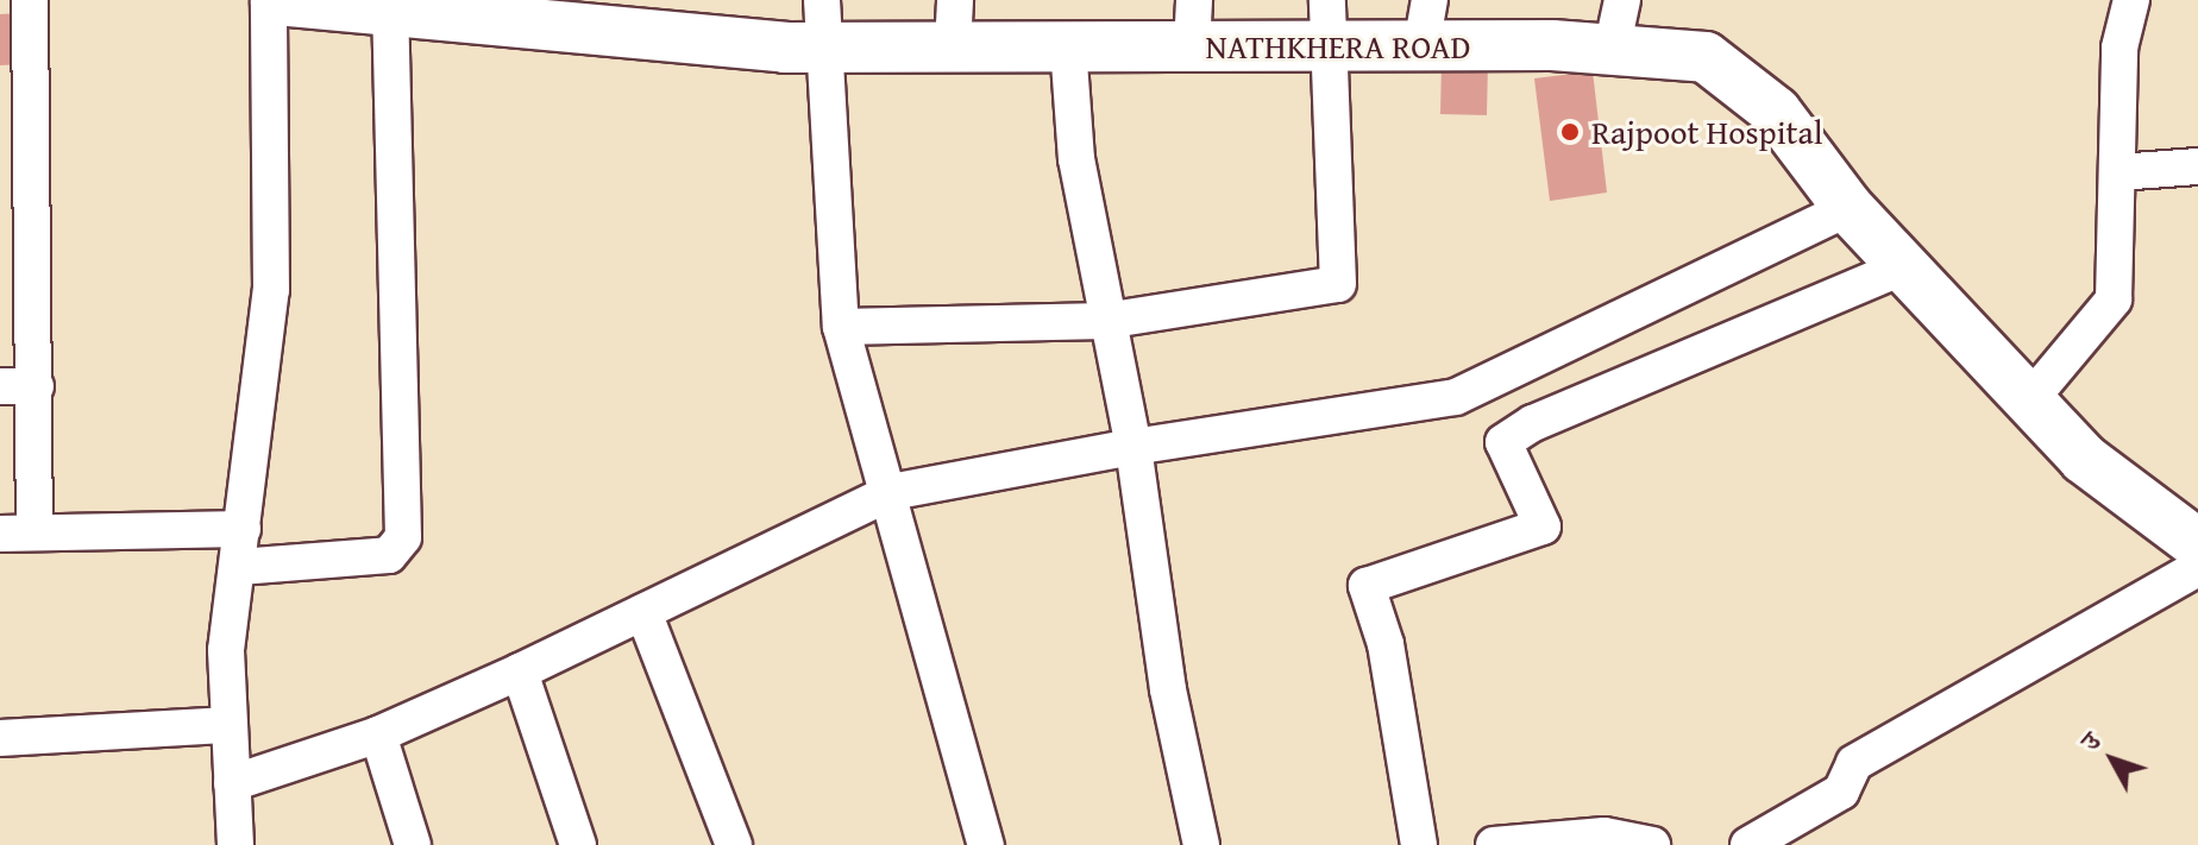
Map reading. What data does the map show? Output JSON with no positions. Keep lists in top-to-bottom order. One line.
{"streets":{"street":["NATHKHERA ROAD"]},"places":["Rajpoot Hospital"],"north":"top left"}
